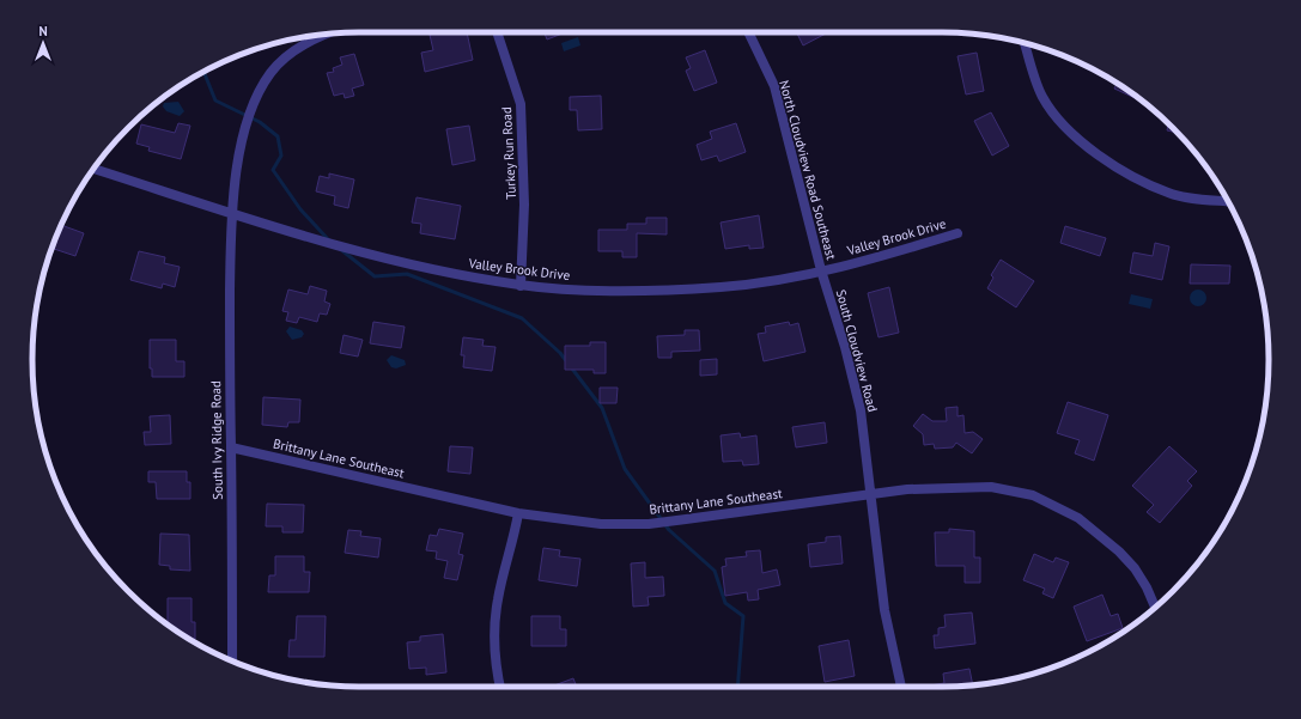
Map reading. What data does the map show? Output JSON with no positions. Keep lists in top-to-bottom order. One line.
{"streets":{"street":["Turkey Run Road","North Cloudview Road Southeast","Valley Brook Drive","South Cloudview Road","South Ivy Ridge Road","Brittany Lane Southeast"]},"crossings":[["Turkey Run Road","Valley Brook Drive"],["North Cloudview Road Southeast","Valley Brook Drive"],["North Cloudview Road Southeast","South Cloudview Road"],["Valley Brook Drive","South Cloudview Road"],["Valley Brook Drive","South Ivy Ridge Road"],["South Cloudview Road","Brittany Lane Southeast"],["South Ivy Ridge Road","Brittany Lane Southeast"]],"north":"top"}
